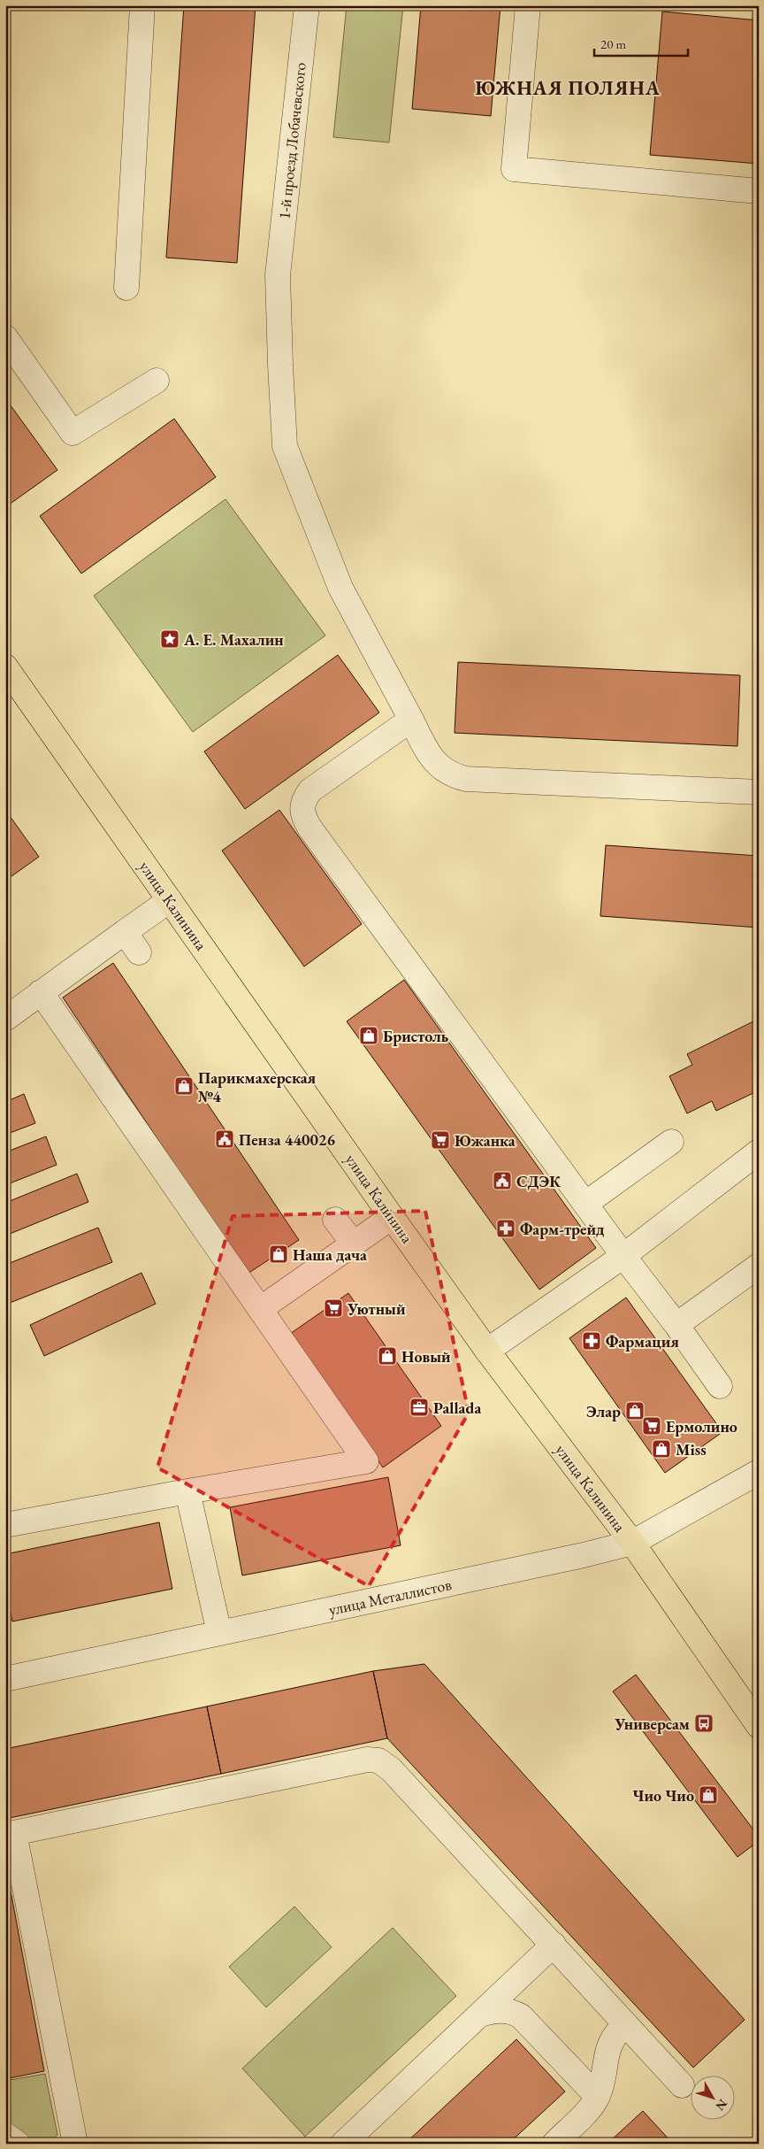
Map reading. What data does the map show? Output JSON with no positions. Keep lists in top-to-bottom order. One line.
{"streets":{"main road":["улица Калинина"],"street":["1-й проезд Лобачевского","улица Металлистов"]},"crossings":[["улица Калинина","улица Металлистов"]],"districts":["ЮЖНАЯ ПОЛЯНА"],"places":{"place":["А. Е. Махалин"],"shop":["Бристоль","Парикмахерская №4","Наша дача","Новый","Элар","Miss","Чио Чио"],"public building":["Пенза 440026","СДЭК"],"supermarket":["Южанка","Уютный","Ермолино"],"pharmacy":["Фарм-трейд","Фармация"],"office":["Pallada"],"bus stop":["Универсам"]},"scale_bar":"20 m","north":"bottom right"}
